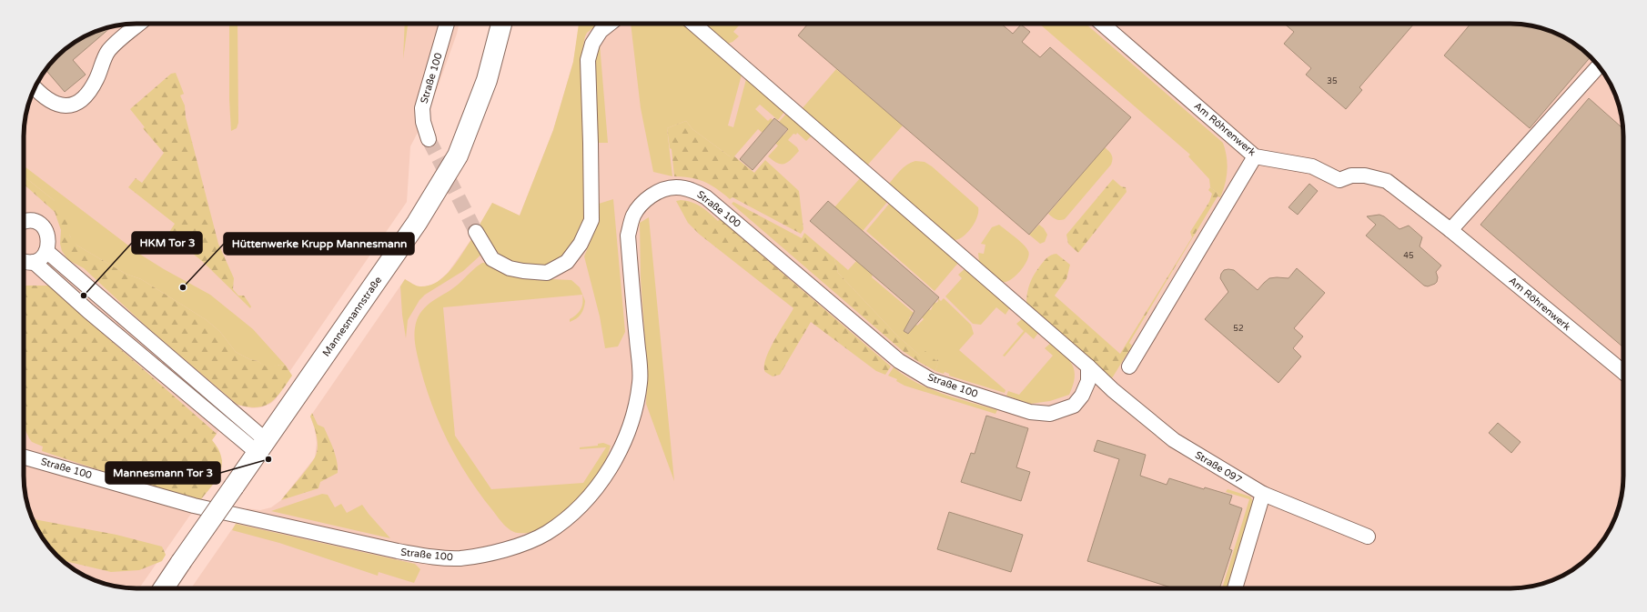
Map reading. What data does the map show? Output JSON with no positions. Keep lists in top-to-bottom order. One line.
{"streets":{"main road":["Mannesmannstraße"],"street":["Straße 100","Am Röhrenwerk","Straße 097"]},"crossings":[["Straße 100","Straße 097"]],"places":["Hüttenwerke Krupp Mannesmann","HKM Tor 3","Mannesmann Tor 3"],"house_numbers":["35","45","52"]}
